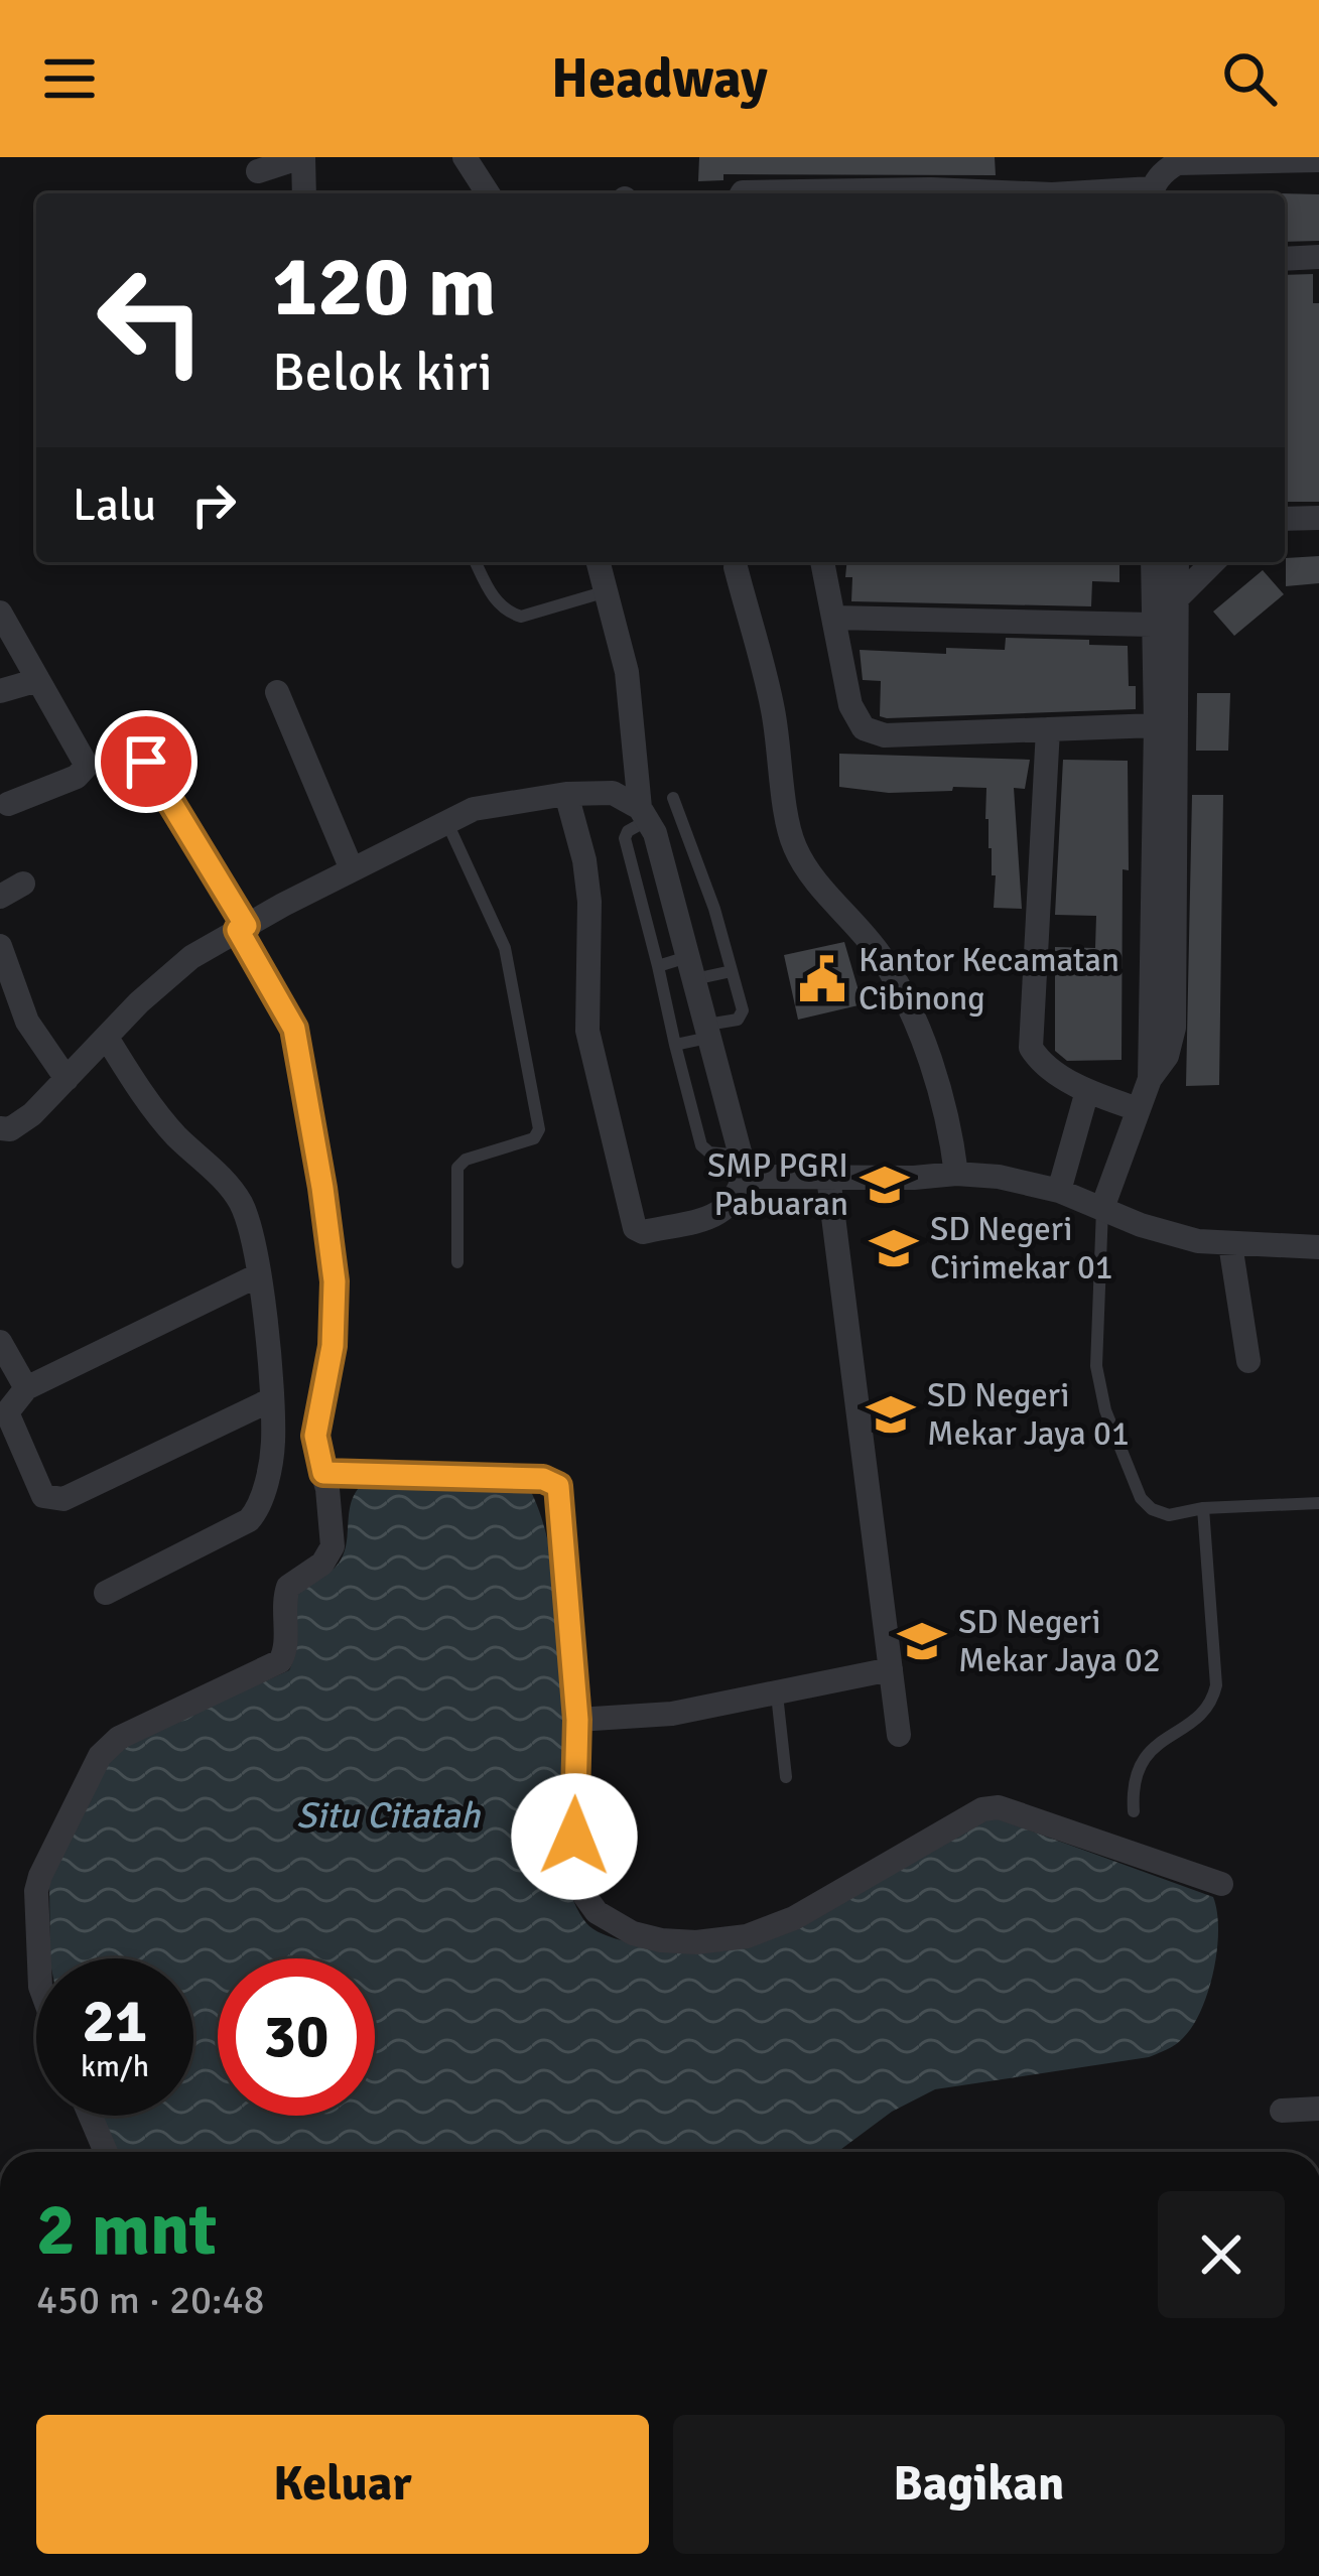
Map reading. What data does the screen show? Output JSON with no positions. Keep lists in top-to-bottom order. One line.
{"water":["Situ Citatah"],"places":{"public building":["Kantor Kecamatan Cibinong"],"school or university":["SMP PGRI Pabuaran","SD Negeri Cirimekar 01","SD Negeri Mekar Jaya 01","SD Negeri Mekar Jaya 02"]},"page":{"header":"Headway","turn":["120 m","Belok kiri"],"then":"Lalu","speed":"21 km/h","limit":"30","heading":["2 mnt","450 m · 20:48"],"buttons":["Keluar","Bagikan"]}}
